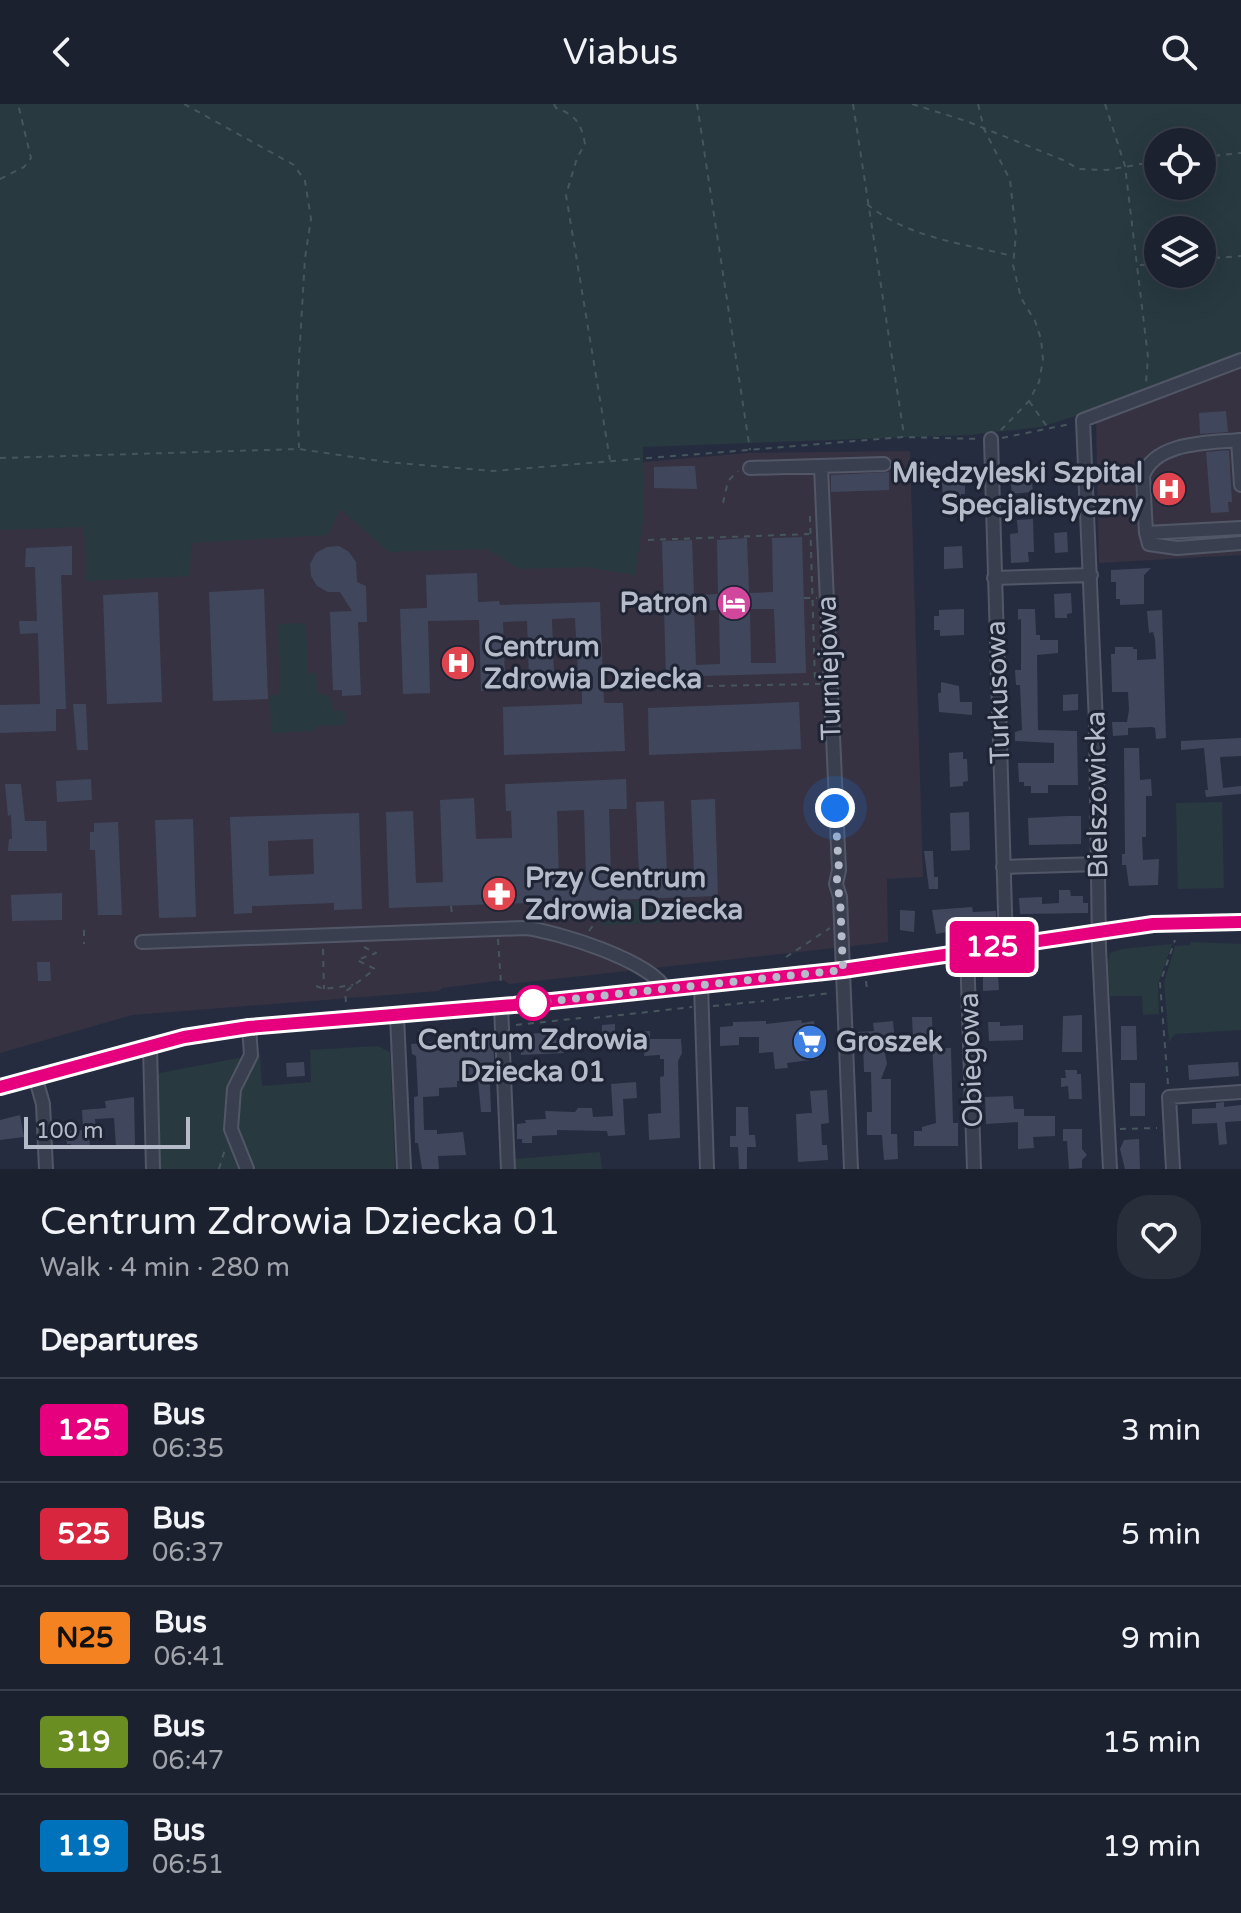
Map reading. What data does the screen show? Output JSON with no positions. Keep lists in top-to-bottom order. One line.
{"streets":{"street":["Turniejowa","Turkusowa","Bielszowicka","Obiegowa"]},"places":{"hospital":["Międzyleski Szpital Specjalistyczny","Centrum Zdrowia Dziecka"],"hotel":["Patron"],"pharmacy":["Przy Centrum Zdrowia Dziecka"],"other":["Centrum Zdrowia Dziecka 01"],"supermarket":["Groszek"]},"lines":["bus line 125"],"scale_bar":"100 m","page":{"header":"Viabus","on_map":"125","scale":"100 m","heading":[["Centrum Zdrowia Dziecka 01","Walk · 4 min · 280 m"],"Departures"],"list":[{"mark":"125","name":"Bus","note":"06:35","value":"3 min"},{"mark":"525","name":"Bus","note":"06:37","value":"5 min"},{"mark":"N25","name":"Bus","note":"06:41","value":"9 min"},{"mark":"319","name":"Bus","note":"06:47","value":"15 min"},{"mark":"119","name":"Bus","note":"06:51","value":"19 min"}]}}
